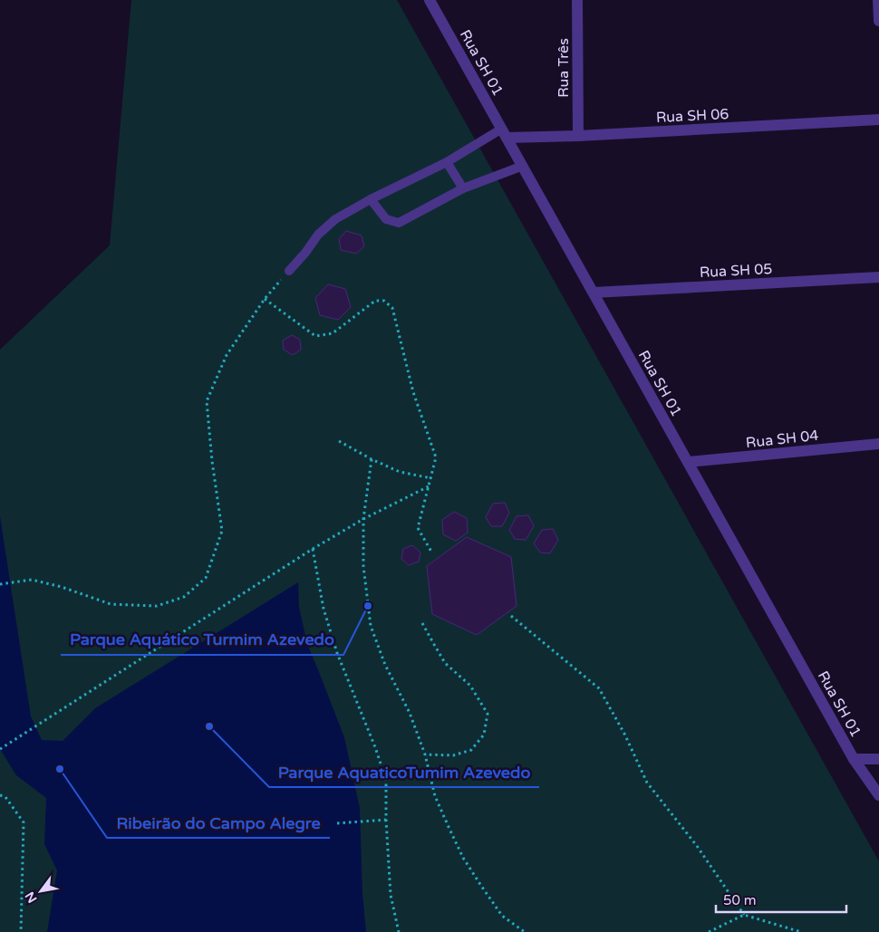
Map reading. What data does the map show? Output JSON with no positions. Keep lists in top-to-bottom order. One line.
{"streets":{"street":["Rua SH 01","Rua Três","Rua SH 06","Rua SH 05","Rua SH 04"]},"crossings":[["Rua SH 01","Rua SH 06"],["Rua SH 01","Rua SH 05"],["Rua SH 01","Rua SH 04"],["Rua Três","Rua SH 06"]],"places":["Parque Aquático Turmim Azevedo","Parque AquaticoTumim Azevedo","Ribeirão do Campo Alegre"],"scale_bar":"50 m","north":"bottom left"}
